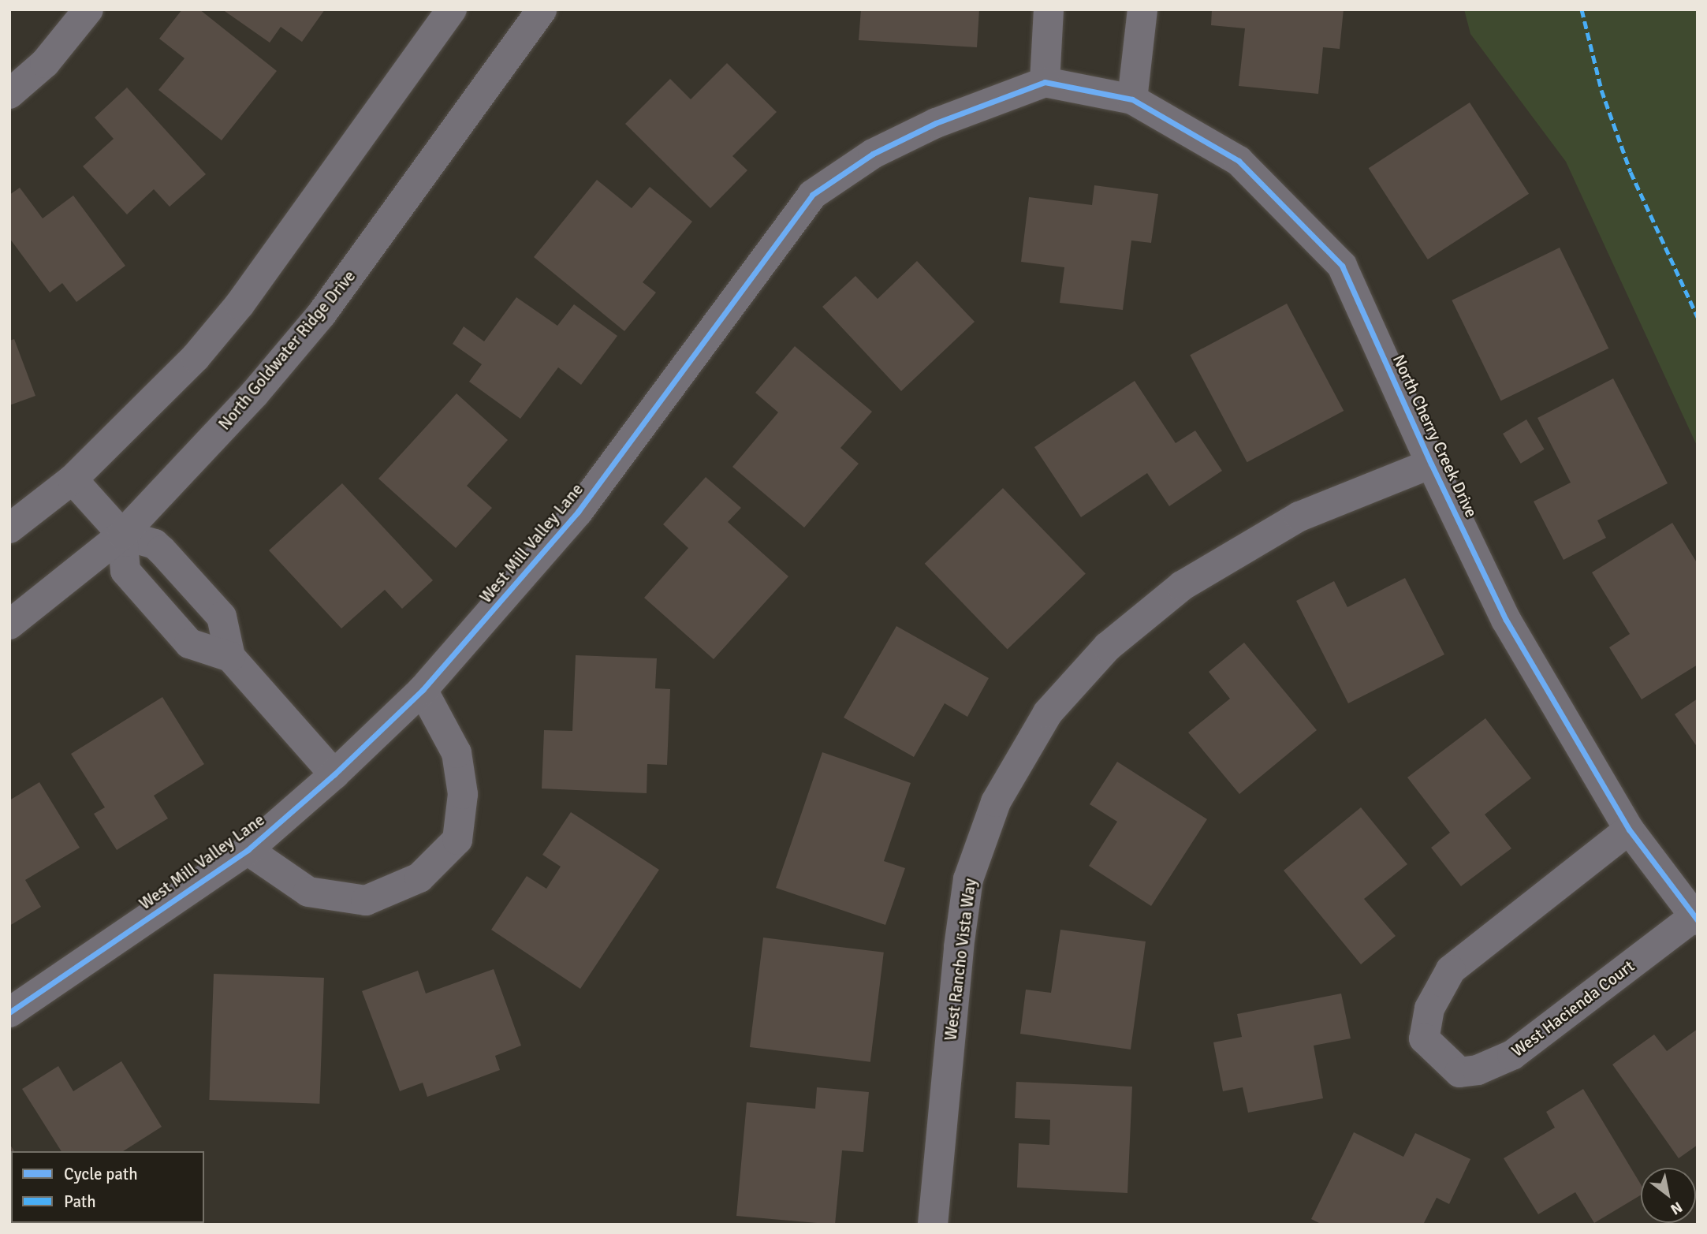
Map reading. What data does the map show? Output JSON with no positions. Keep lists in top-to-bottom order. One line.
{"streets":{"street":["North Goldwater Ridge Drive","North Cherry Creek Drive","West Mill Valley Lane","West Rancho Vista Way","West Hacienda Court"]},"crossings":[["North Cherry Creek Drive","West Mill Valley Lane"],["North Cherry Creek Drive","West Rancho Vista Way"],["North Cherry Creek Drive","West Hacienda Court"]],"legend":["Cycle path","Path"],"north":"bottom right"}
